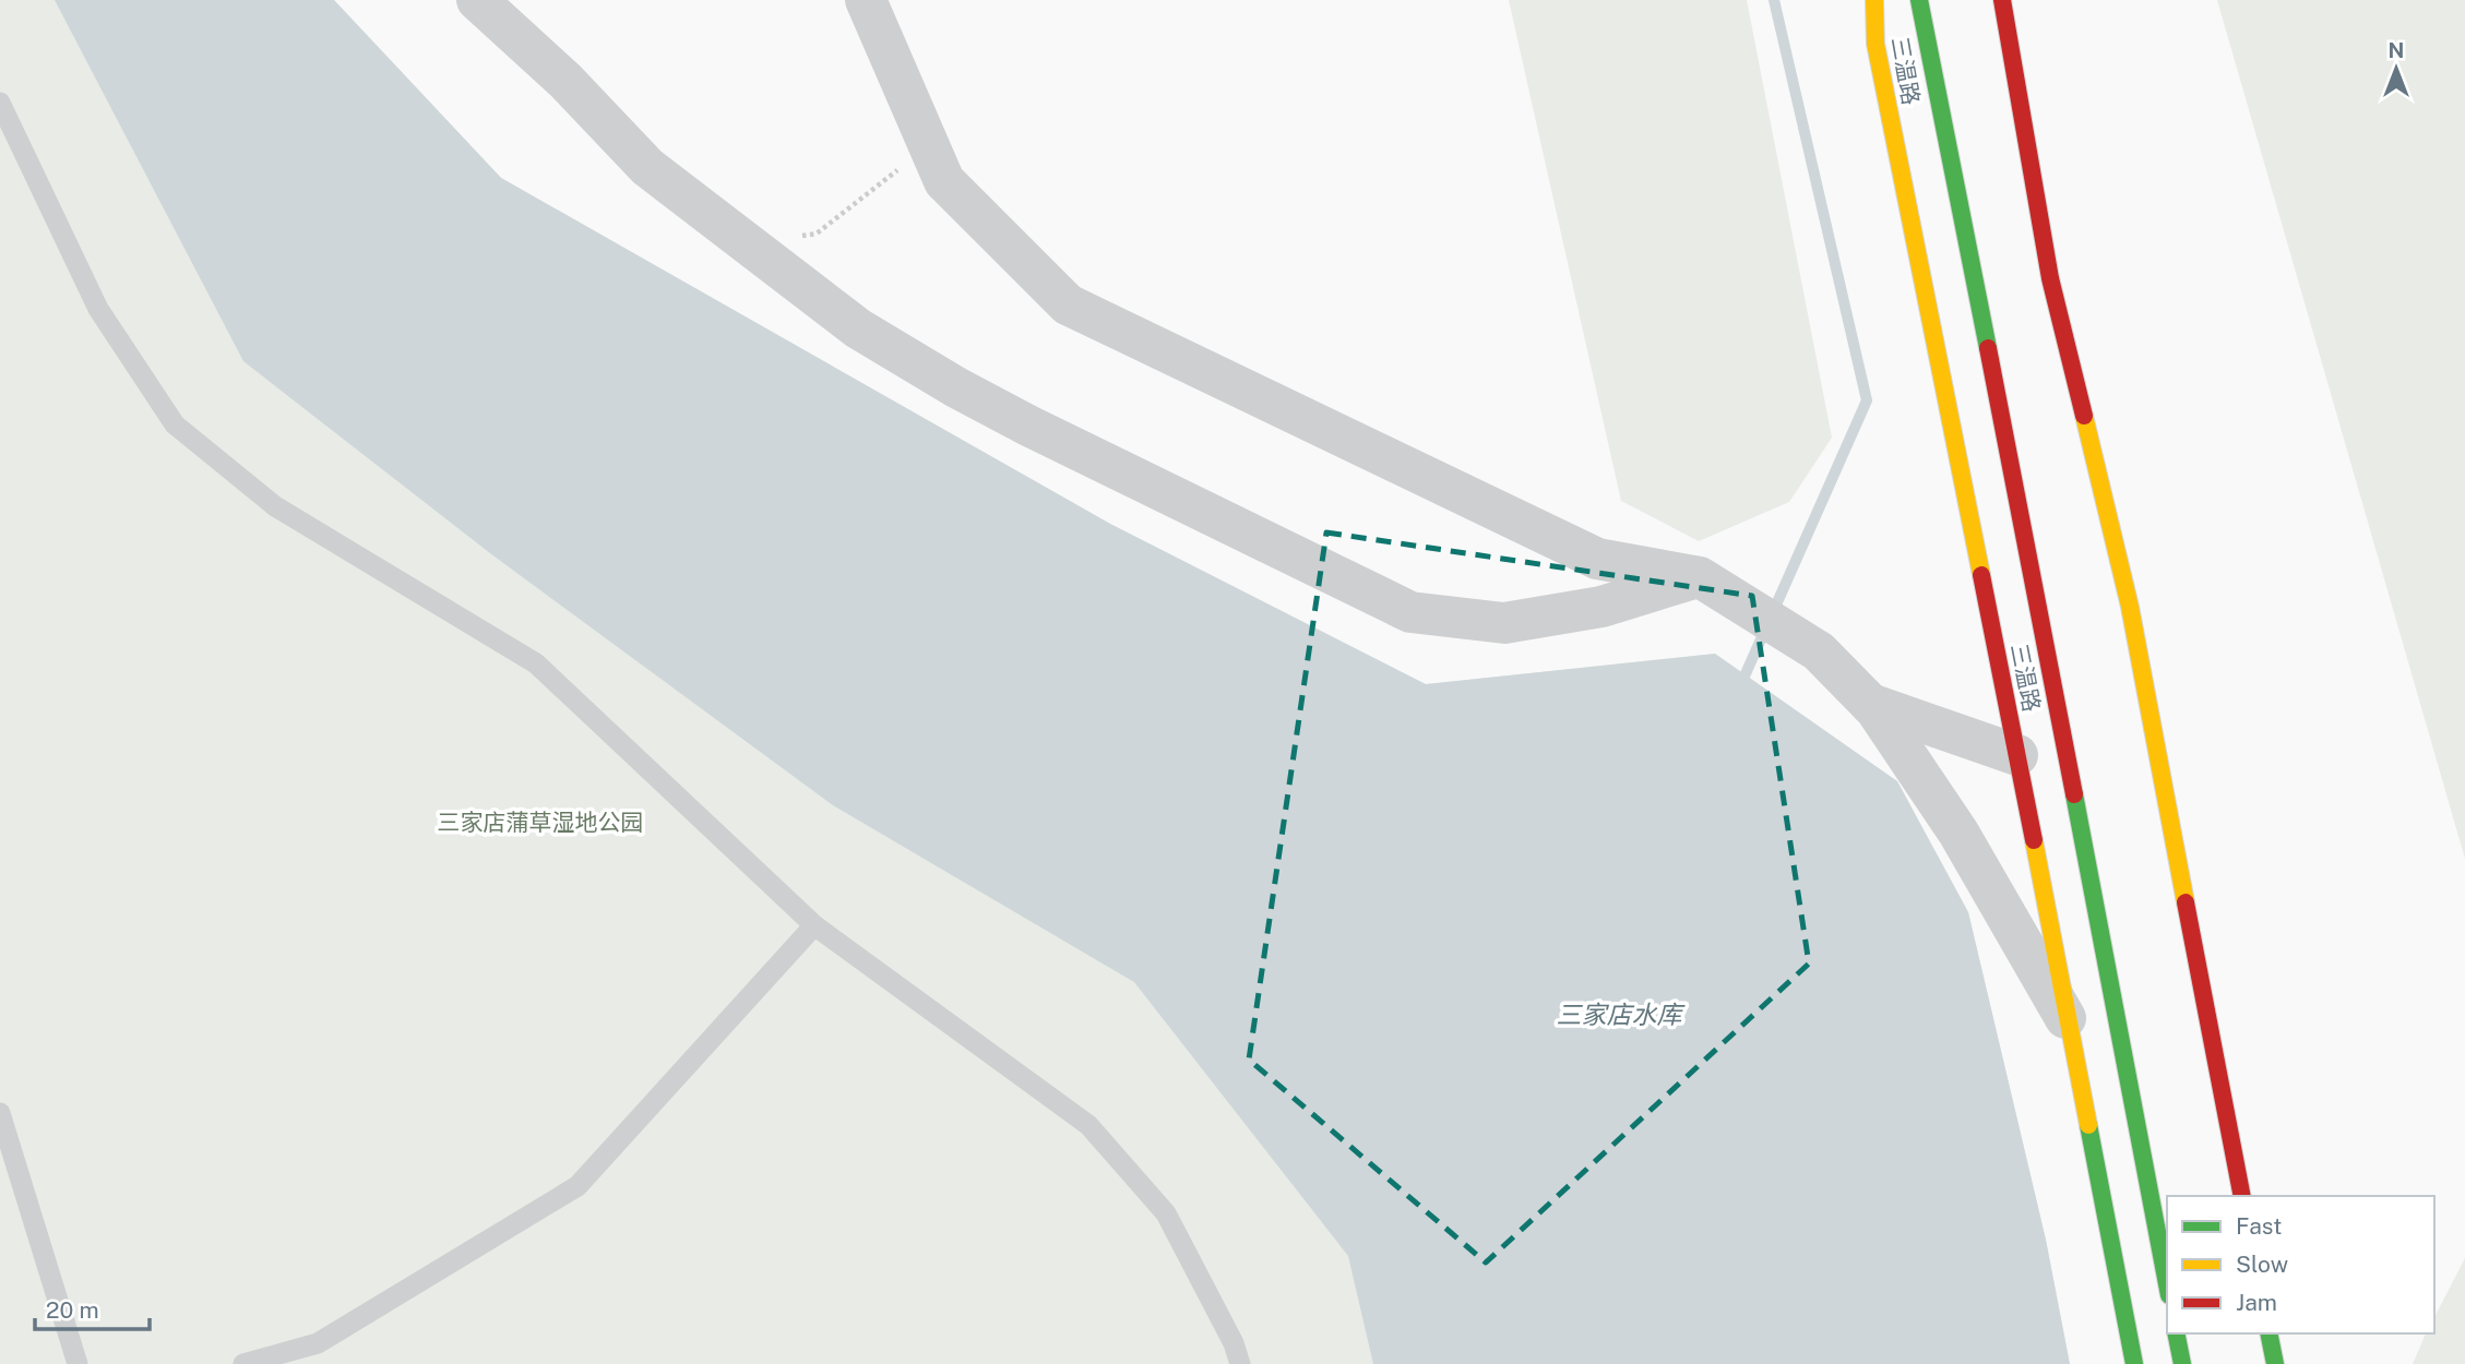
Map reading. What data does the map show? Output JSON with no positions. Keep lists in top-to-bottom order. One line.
{"streets":{"highway":["三温路"]},"water":["三家店水库"],"parks":["三家店蒲草湿地公园"],"legend":["Fast","Slow","Jam"],"scale_bar":"20 m","north":"top"}
